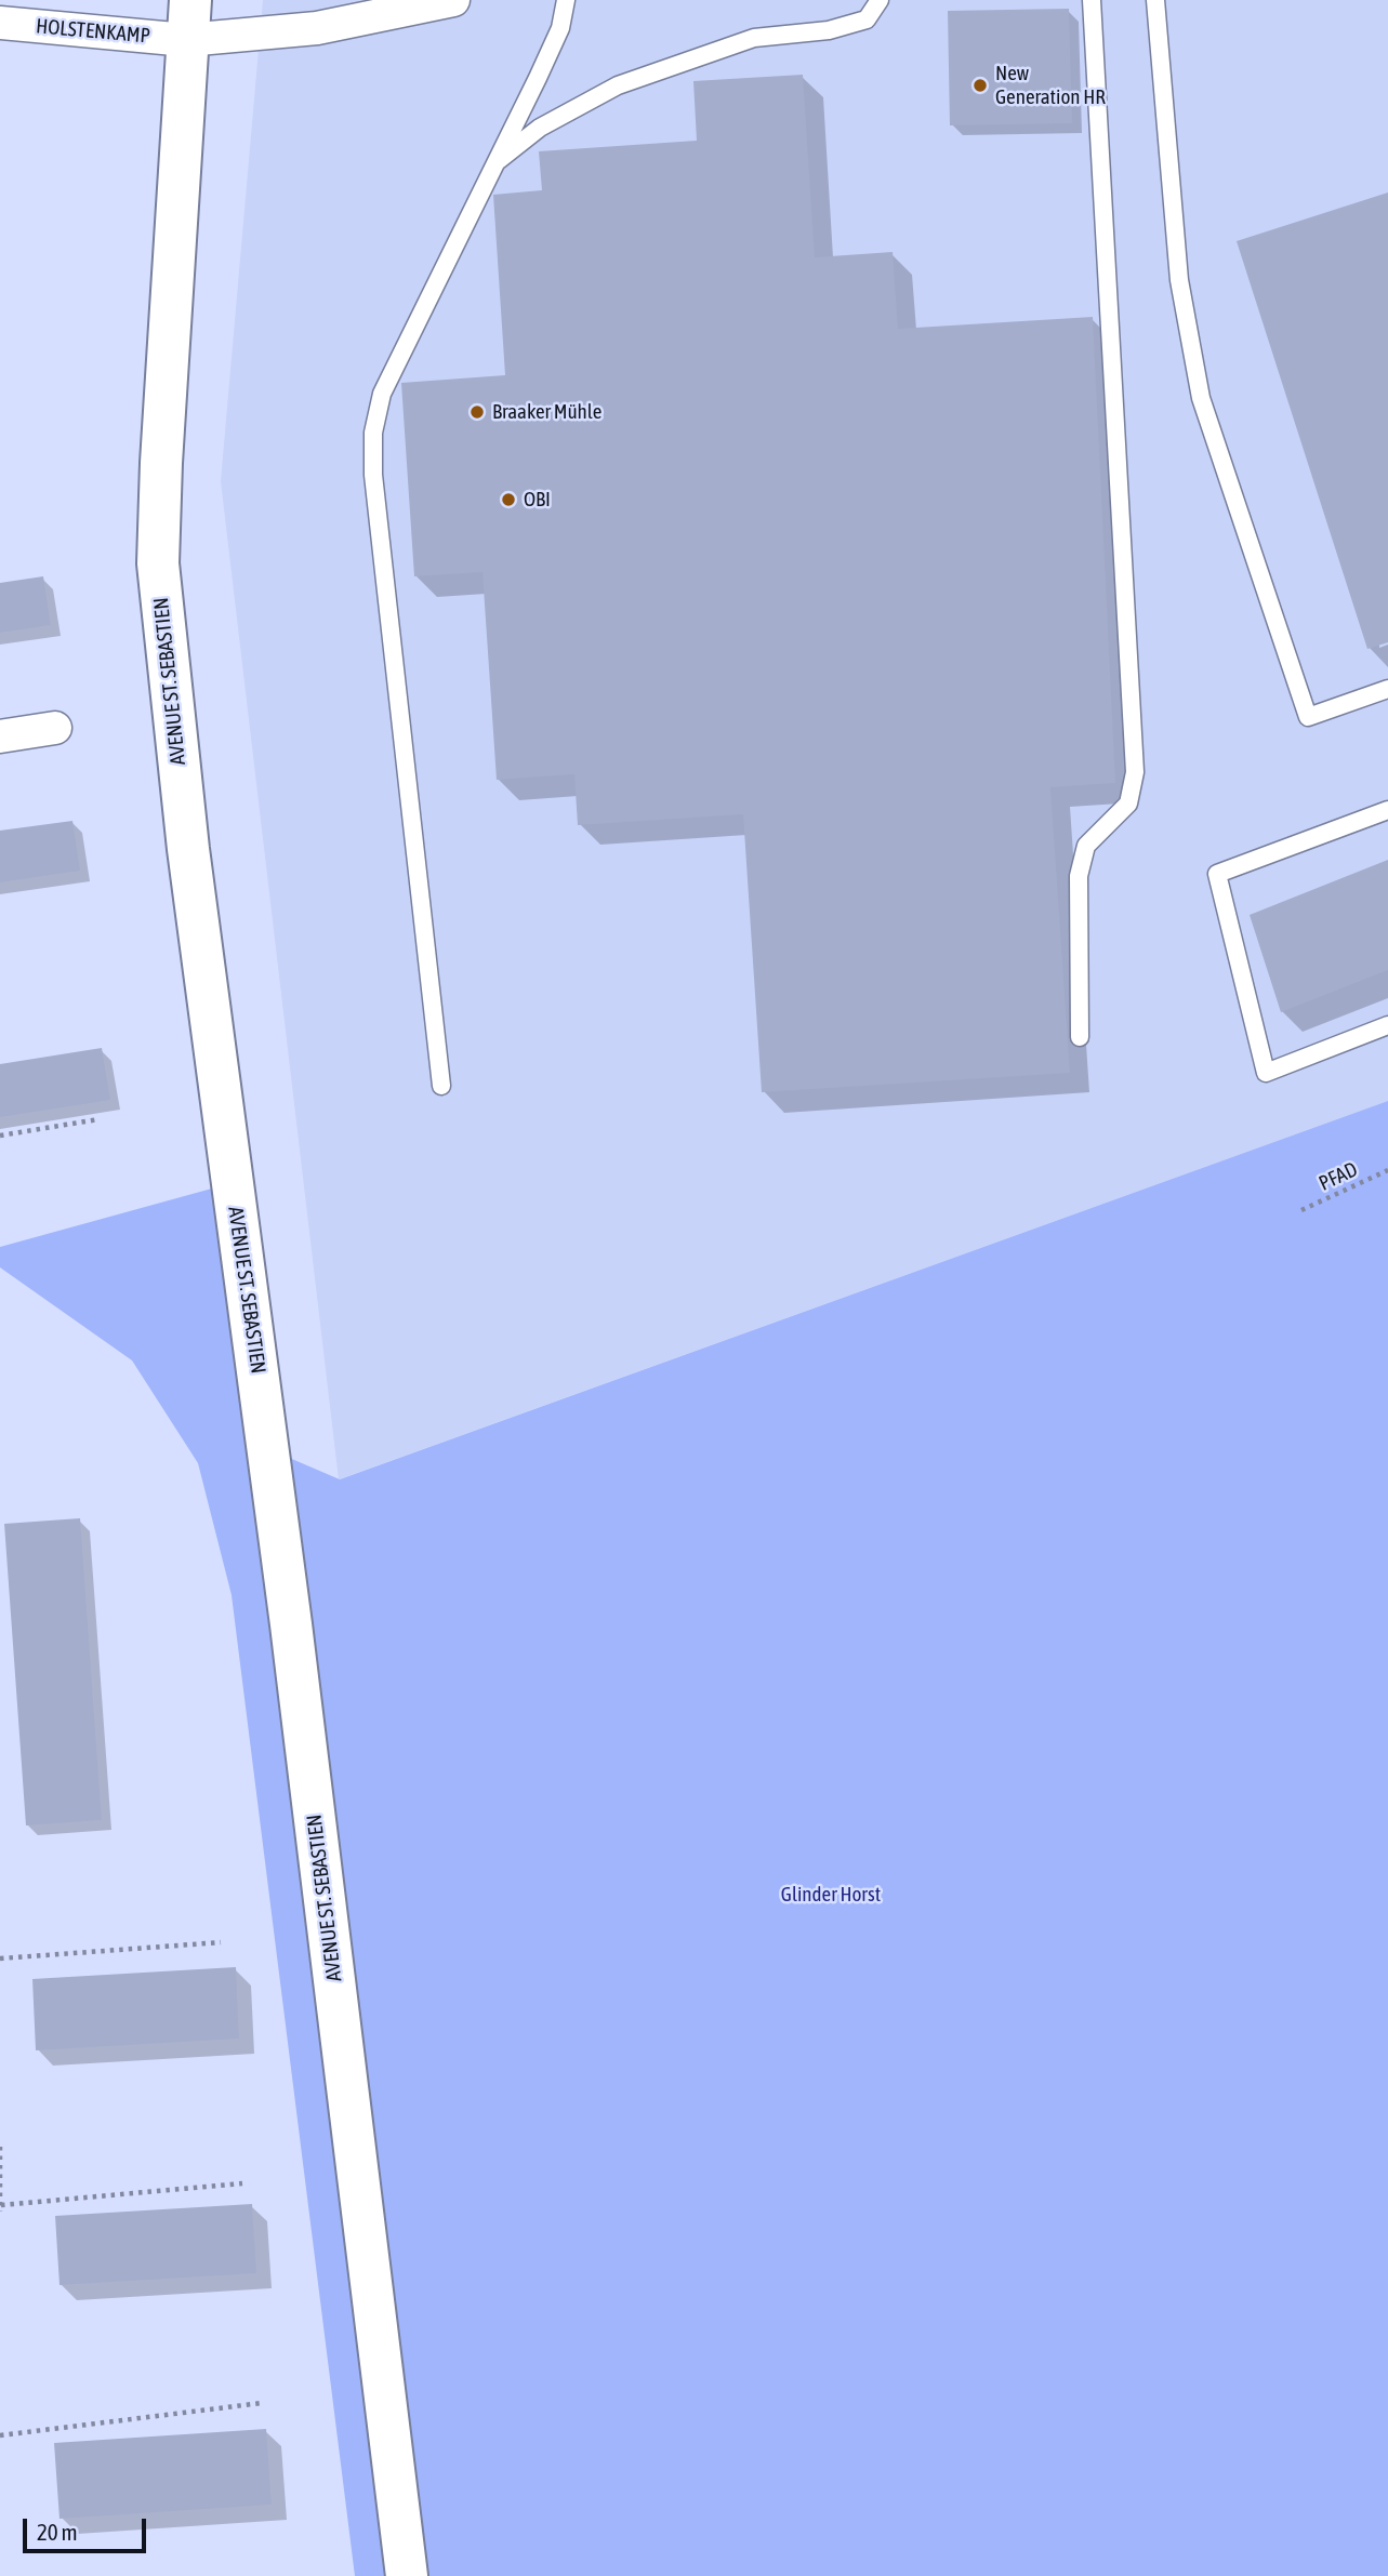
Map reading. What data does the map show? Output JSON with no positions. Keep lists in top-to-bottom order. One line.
{"streets":{"main road":["AVENUE ST. SEBASTIEN"],"street":["HOLSTENKAMP"],"path":["PFAD"]},"crossings":[["HOLSTENKAMP","AVENUE ST. SEBASTIEN"]],"parks":["Glinder Horst"],"places":["New Generation HR","Braaker Mühle","OBI"],"scale_bar":"20 m"}
